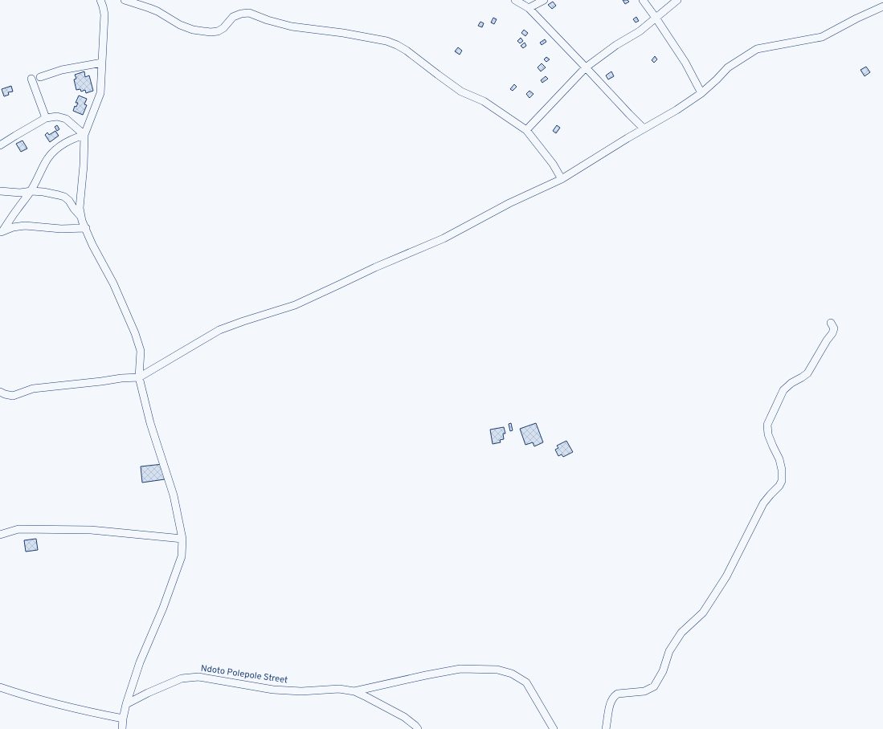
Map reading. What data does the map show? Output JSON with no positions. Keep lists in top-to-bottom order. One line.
{"streets":{"street":["Ndoto Polepole Street"]}}
